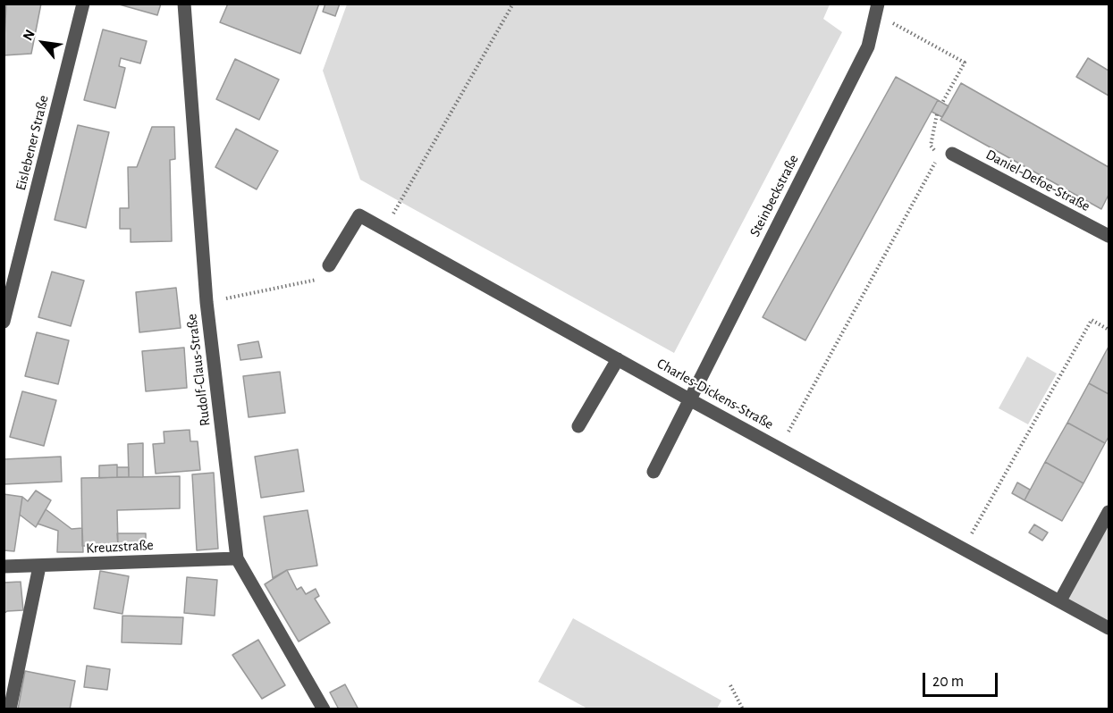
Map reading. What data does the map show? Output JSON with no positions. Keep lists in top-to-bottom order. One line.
{"streets":{"street":["Eislebener Straße","Daniel-Defoe-Straße","Steinbeckstraße","Rudolf-Claus-Straße","Charles-Dickens-Straße","Kreuzstraße"]},"crossings":[["Steinbeckstraße","Charles-Dickens-Straße"],["Rudolf-Claus-Straße","Kreuzstraße"]],"scale_bar":"20 m","north":"top left"}
